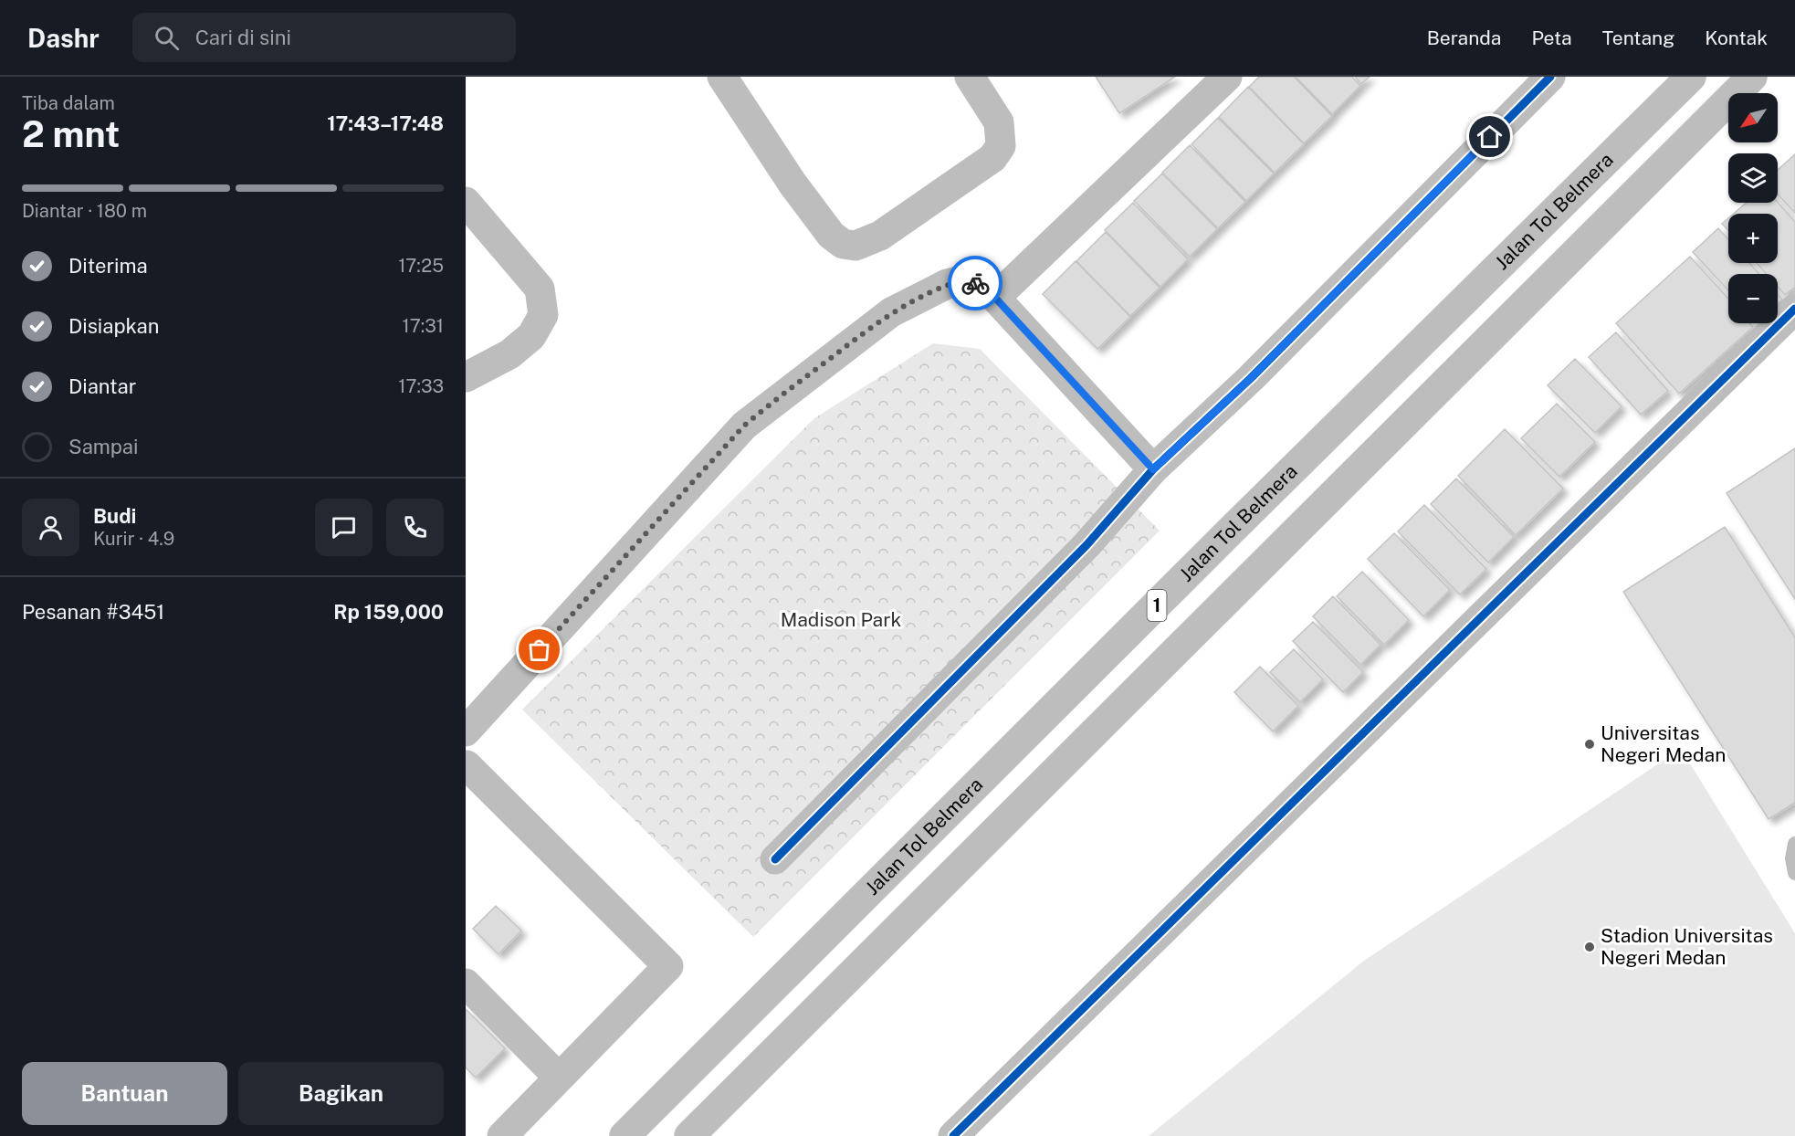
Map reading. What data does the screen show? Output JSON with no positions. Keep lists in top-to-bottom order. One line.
{"streets":{"main road":["Jalan Tol Belmera","1"]},"parks":["Madison Park"],"places":["Universitas Negeri Medan","Stadion Universitas Negeri Medan"],"north":"bottom left","page":{"header":"Dashr","search":"Cari di sini","nav":["Beranda","Peta","Tentang","Kontak"],"heading":["2 mnt","Tiba dalam","17:43–17:48"],"panel":["Budi","Kurir · 4.9","Pesanan #3451","Rp 159,000"],"map_buttons":["+","−"],"bar":"Diantar · 180 m","list":[["Diterima","17:25"],["Disiapkan","17:31"],["Diantar","17:33"],"Sampai"],"buttons":["Bantuan","Bagikan"]}}
